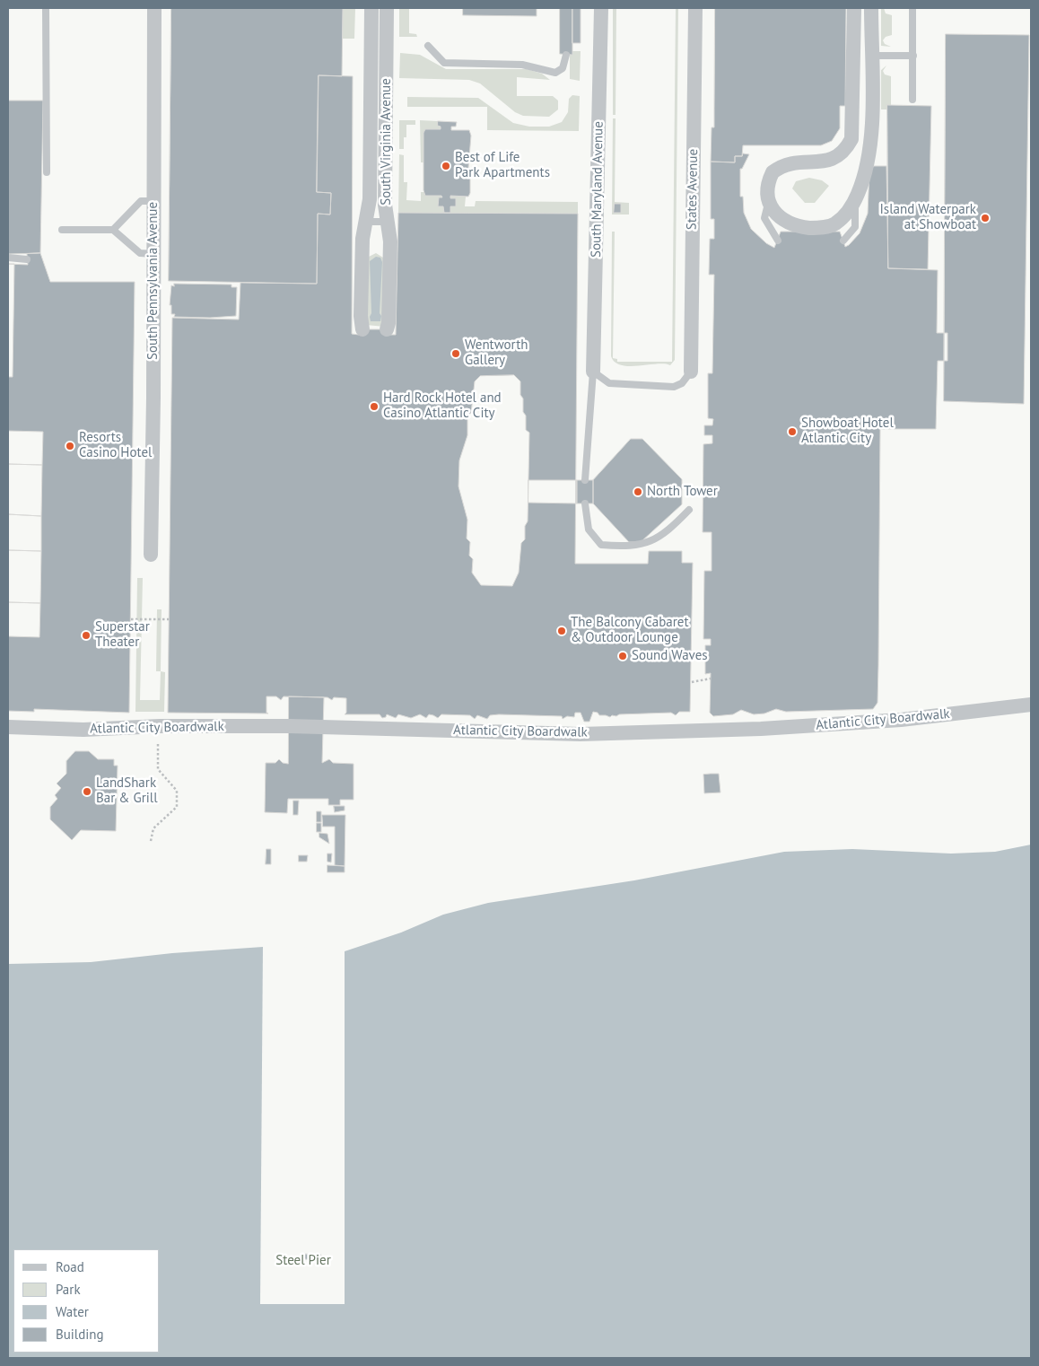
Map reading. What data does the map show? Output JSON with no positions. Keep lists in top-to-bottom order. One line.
{"streets":{"street":["South Virginia Avenue","South Maryland Avenue","States Avenue","South Pennsylvania Avenue","Atlantic City Boardwalk"]},"parks":["Steel Pier"],"places":["Best of Life Park Apartments","Island Waterpark at Showboat","Wentworth Gallery","Hard Rock Hotel and Casino Atlantic City","Showboat Hotel Atlantic City","Resorts Casino Hotel","North Tower","The Balcony Cabaret & Outdoor Lounge","Superstar Theater","Sound Waves","LandShark Bar & Grill"],"legend":["Road","Park","Water","Building"]}
